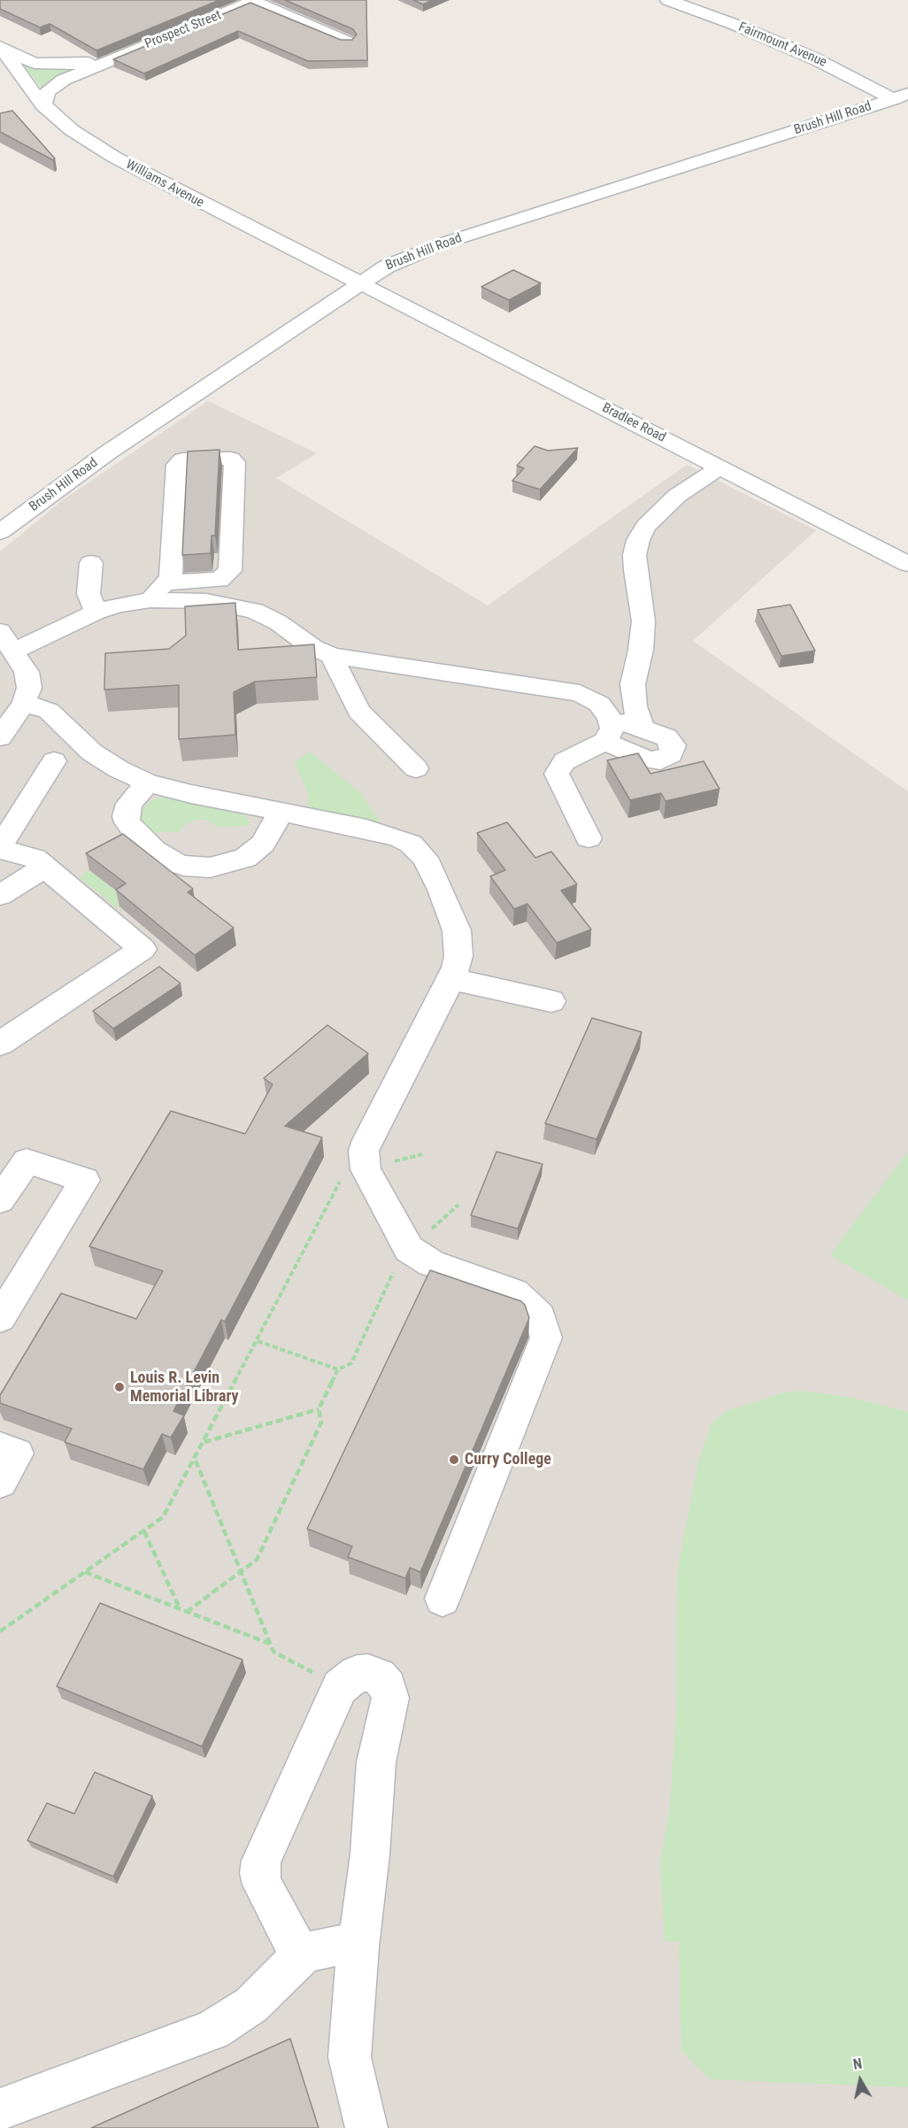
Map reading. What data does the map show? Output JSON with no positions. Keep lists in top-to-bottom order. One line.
{"streets":{"street":["Prospect Street","Fairmount Avenue","Brush Hill Road","Williams Avenue","Bradlee Road"]},"crossings":[["Prospect Street","Williams Avenue"],["Fairmount Avenue","Brush Hill Road"],["Brush Hill Road","Williams Avenue"],["Brush Hill Road","Bradlee Road"],["Williams Avenue","Bradlee Road"]],"places":["Louis R. Levin Memorial Library","Curry College"],"north":"top"}
